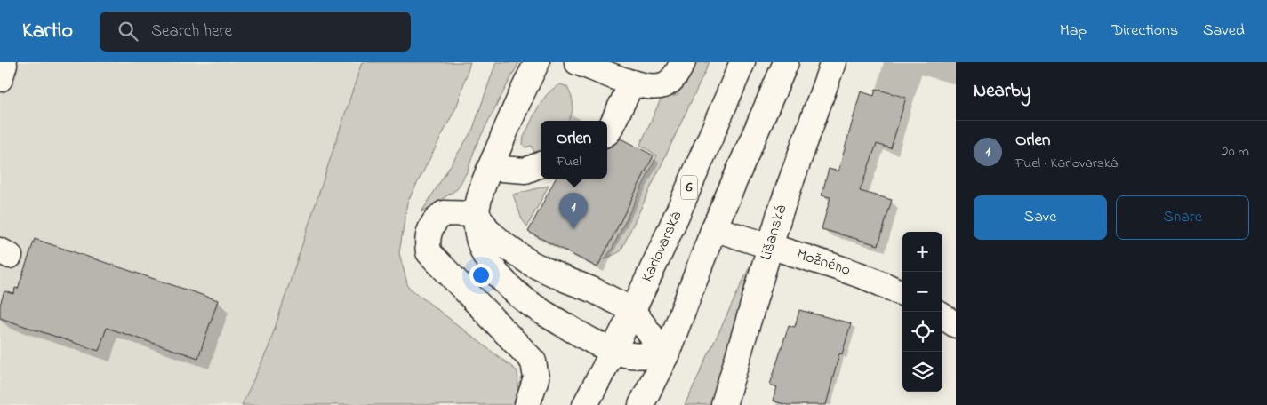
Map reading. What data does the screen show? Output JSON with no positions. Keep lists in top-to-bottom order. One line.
{"streets":{"street":["6","Lišanská","Karlovarská","Možného"]},"crossings":[["Lišanská","Možného"]],"page":{"header":"Kartio","search":"Search here","nav":["Map","Directions","Saved"],"heading":"Nearby","list":[{"mark":"1","name":"Orlen","note":"Fuel · Karlovarská","value":"20 m"}],"popup":["Orlen","Fuel"],"buttons":["Save","Share"],"pins":"1","map_buttons":["+","−"]}}
